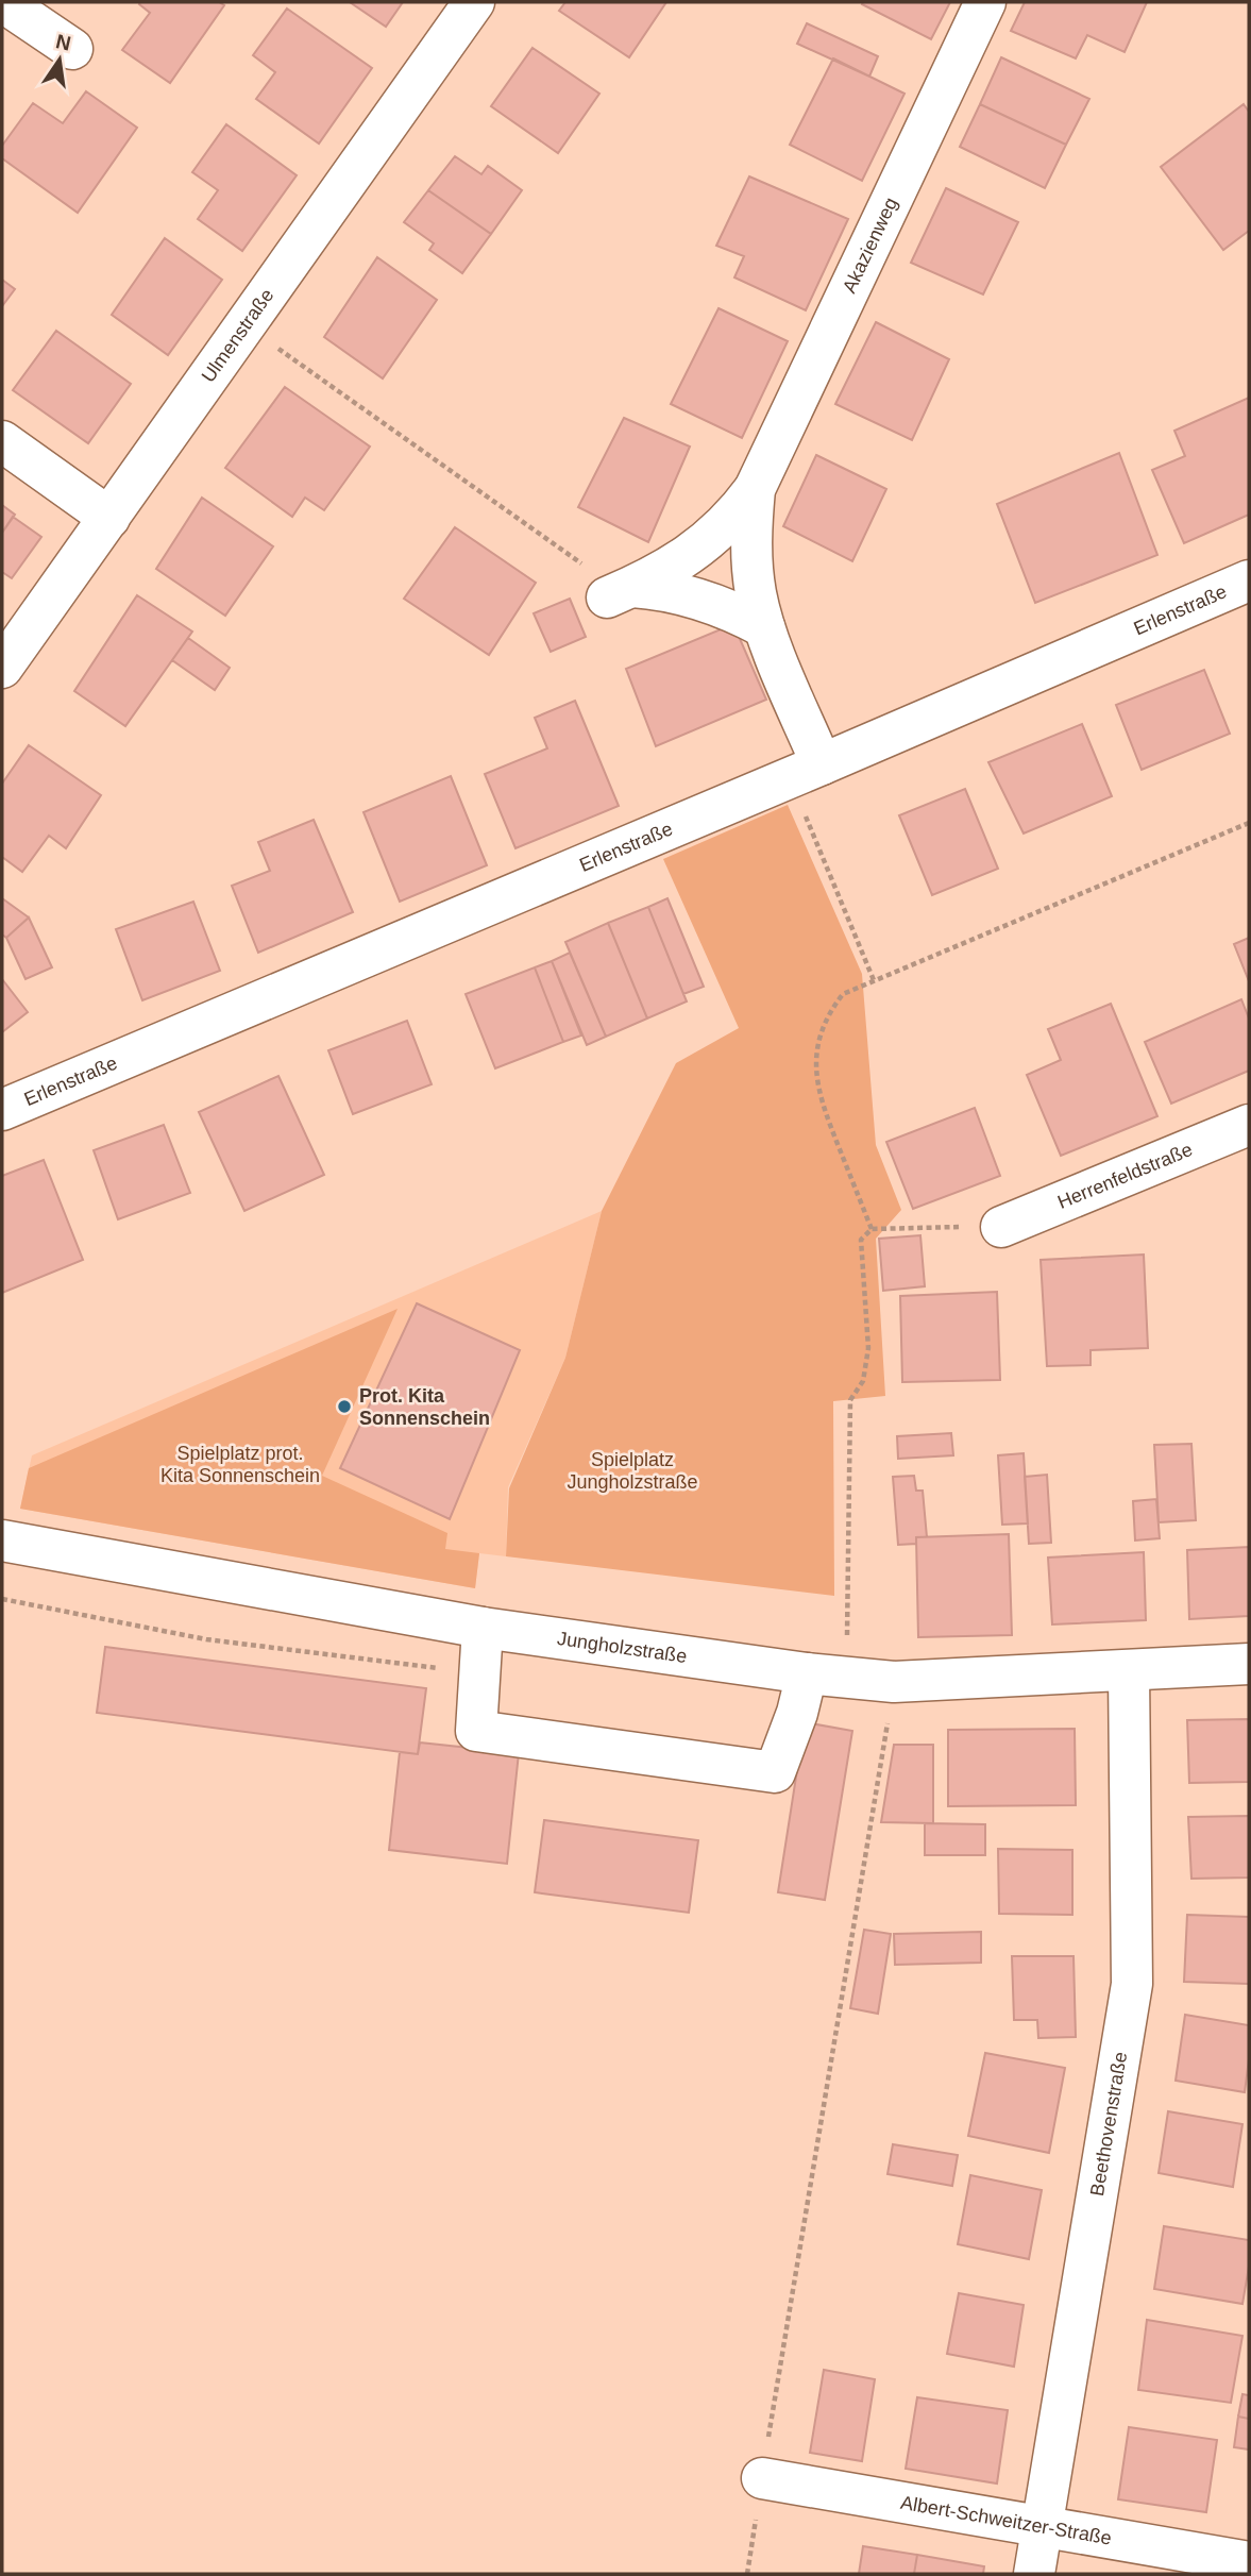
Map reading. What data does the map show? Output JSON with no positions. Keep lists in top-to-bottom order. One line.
{"streets":{"street":["Akazienweg","Ulmenstraße","Erlenstraße","Herrenfeldstraße","Jungholzstraße","Beethovenstraße","Albert-Schweitzer-Straße"]},"crossings":[["Akazienweg","Erlenstraße"],["Jungholzstraße","Beethovenstraße"],["Beethovenstraße","Albert-Schweitzer-Straße"]],"parks":["Spielplatz prot. Kita Sonnenschein","Spielplatz Jungholzstraße"],"places":["Prot. Kita Sonnenschein"],"north":"top"}
